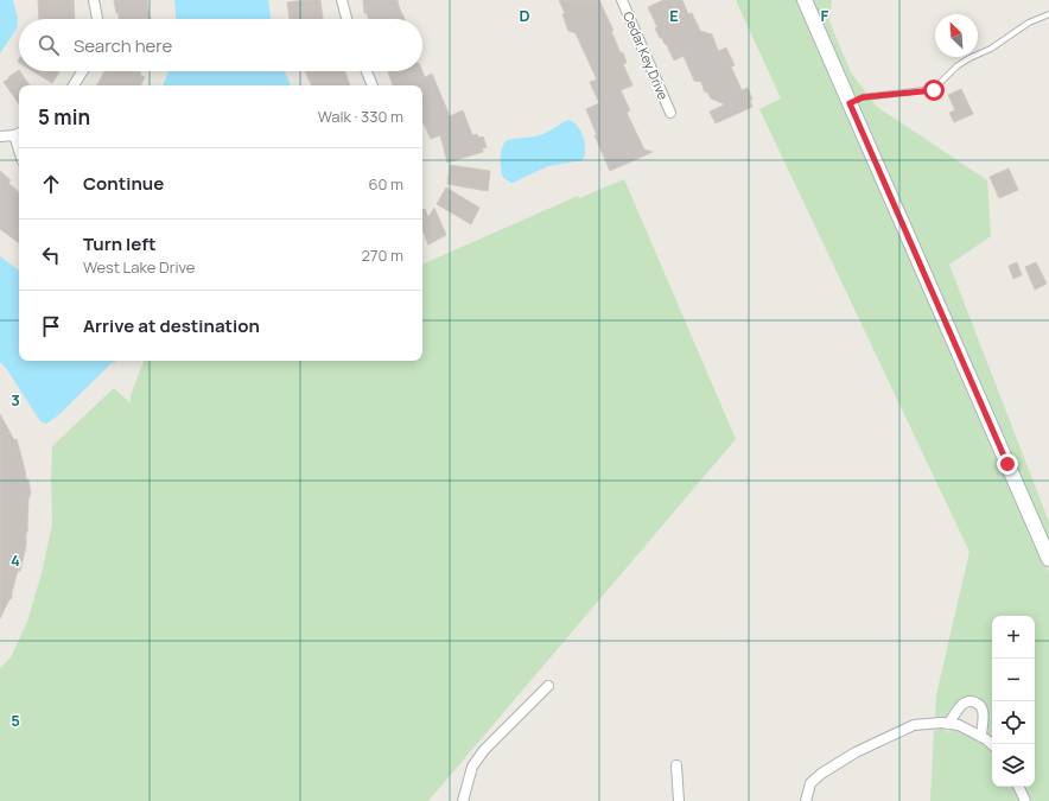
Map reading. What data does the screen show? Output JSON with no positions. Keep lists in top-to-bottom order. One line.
{"streets":{"street":["Cedar Key Drive"]},"north":"top left","page":{"search":"Search here","heading":["5 min","Walk · 330 m"],"list":[["Continue","60 m"],["Turn left","West Lake Drive","270 m"],"Arrive at destination"],"map_buttons":["+","−"]},"grid":{"columns":["D","E","F"],"rows":["3","4","5"]}}
